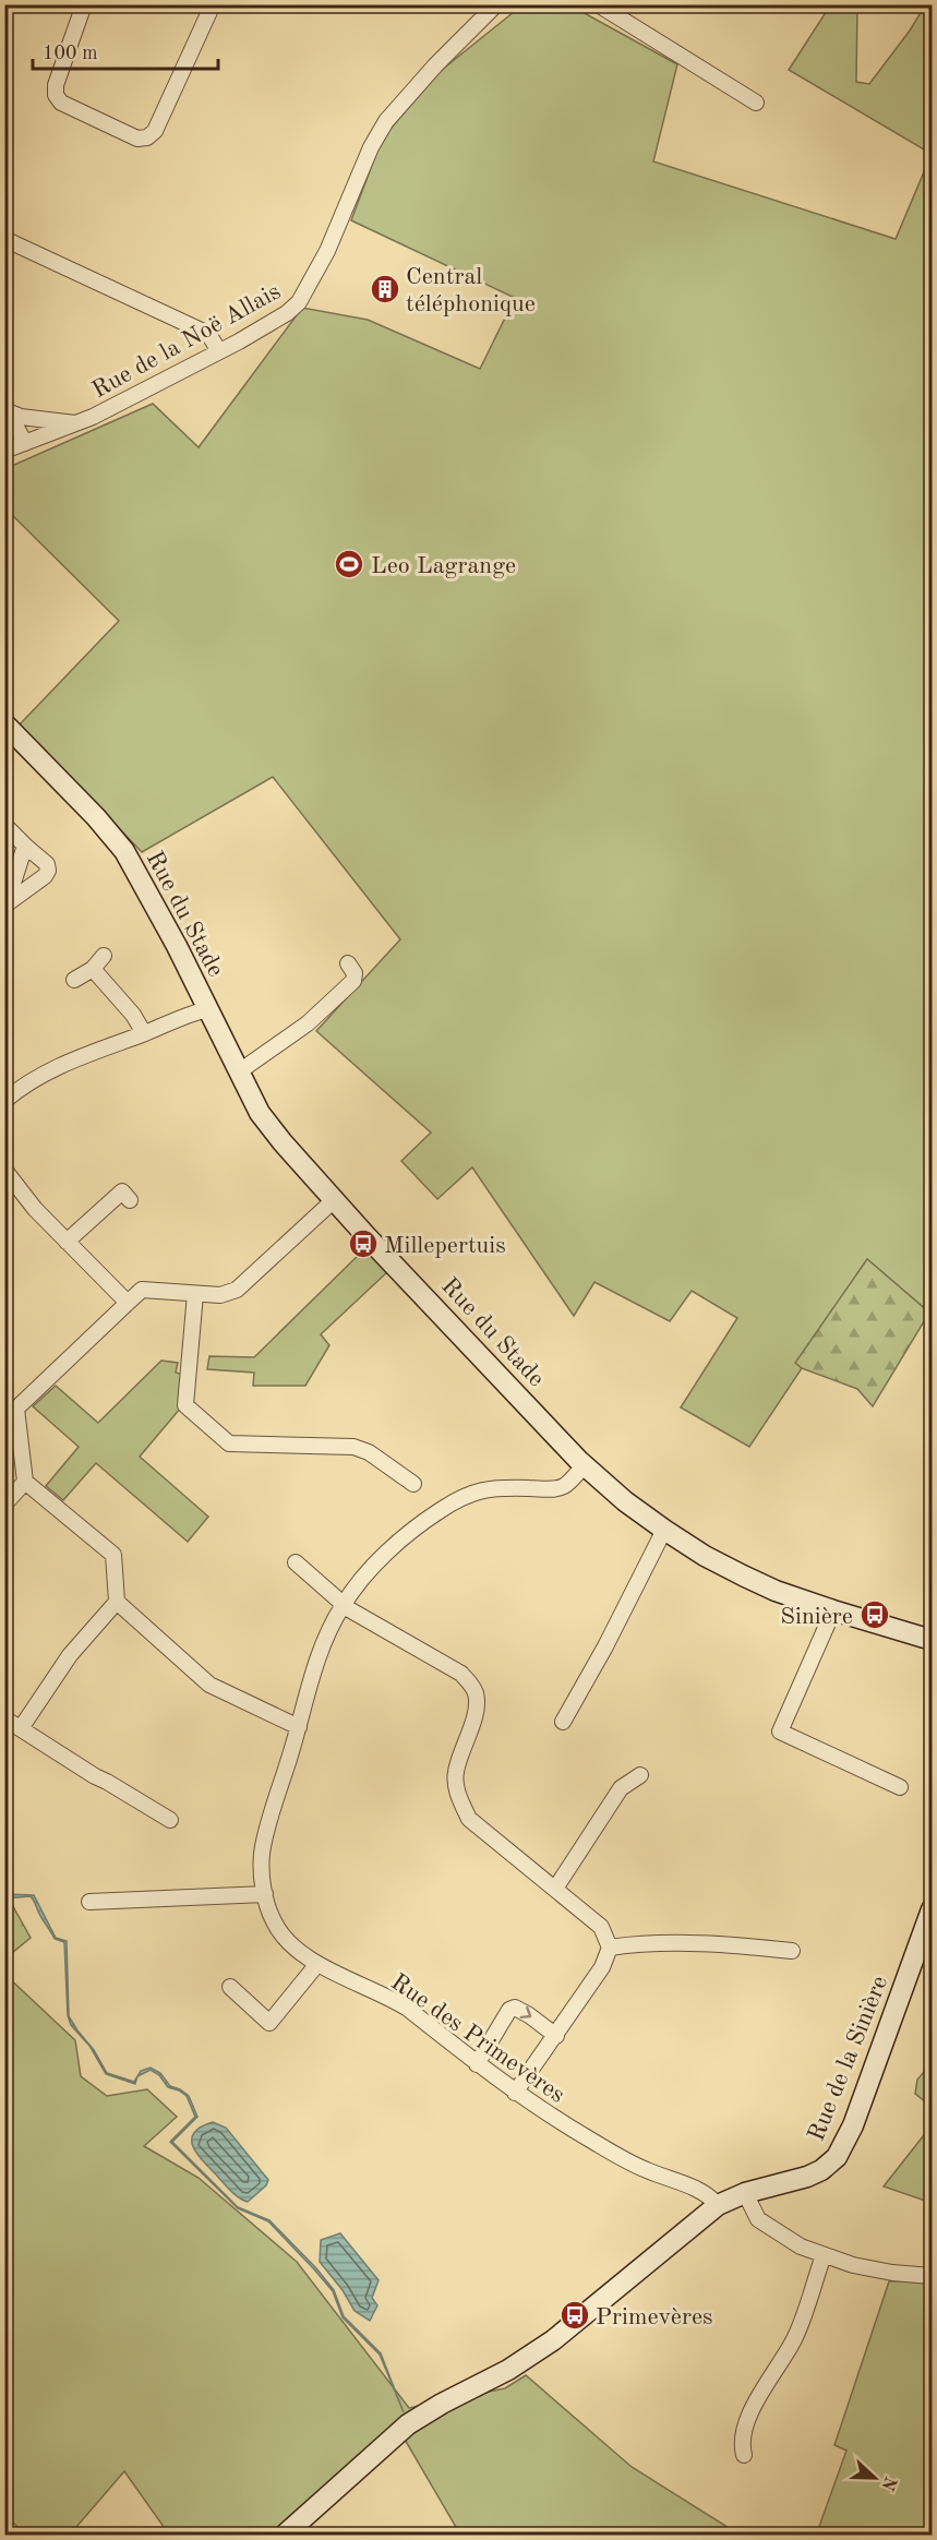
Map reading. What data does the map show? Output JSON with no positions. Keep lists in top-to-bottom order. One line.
{"streets":{"street":["Rue de la Noë Allais","Rue du Stade","Rue des Primevères","Rue de la Sinière"]},"crossings":[["Rue du Stade","Rue des Primevères"],["Rue des Primevères","Rue de la Sinière"]],"places":{"building":["Central téléphonique"],"sports":["Leo Lagrange"],"bus stop":["Millepertuis","Sinière","Primevères"]},"scale_bar":"100 m","north":"right"}
